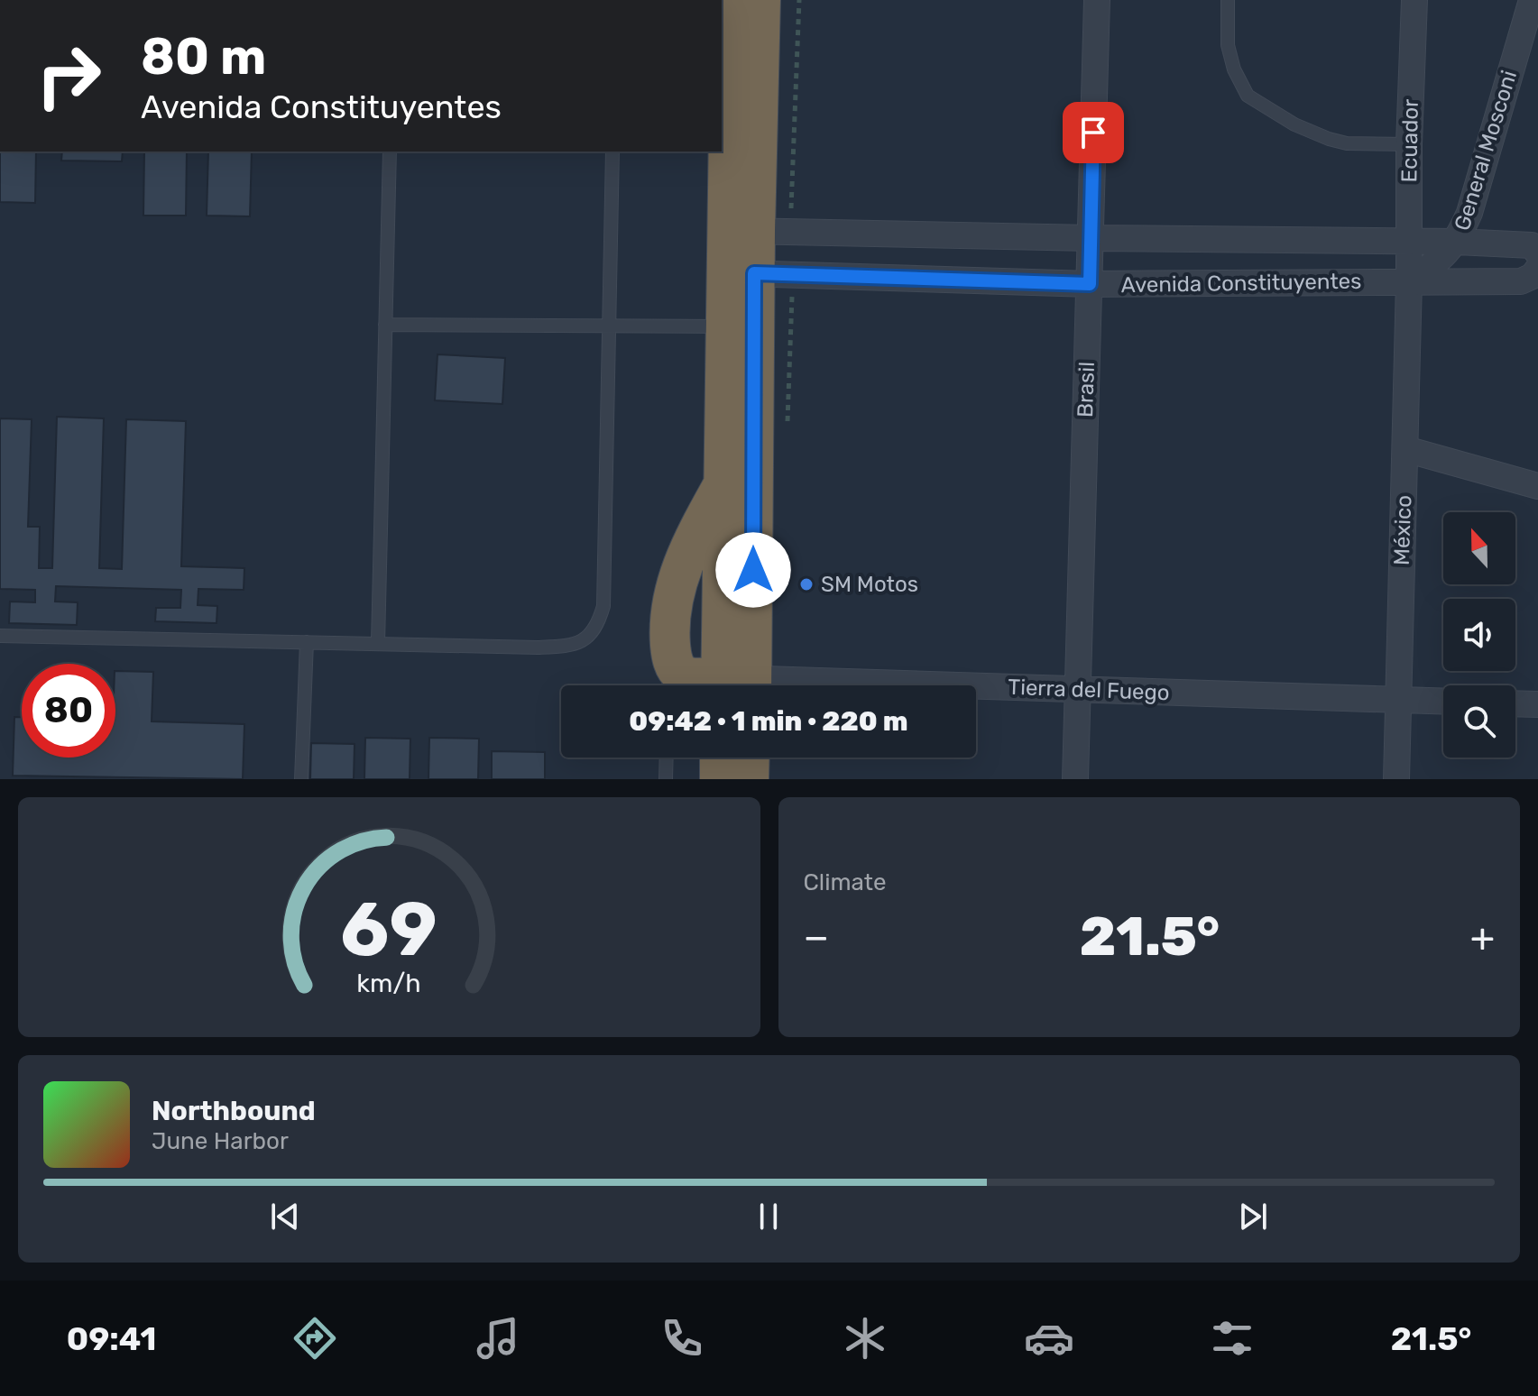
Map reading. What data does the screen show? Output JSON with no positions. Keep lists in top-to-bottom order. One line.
{"streets":{"street":["Ecuador","General Mosconi","Avenida Constituyentes","Brasil","México","Tierra del Fuego"]},"crossings":[["Ecuador","General Mosconi"],["Ecuador","Avenida Constituyentes"],["Ecuador","México"],["General Mosconi","Avenida Constituyentes"],["General Mosconi","México"],["Avenida Constituyentes","Brasil"],["Avenida Constituyentes","México"],["Brasil","Tierra del Fuego"],["México","Tierra del Fuego"]],"places":["SM Motos"],"north":"top","page":{"turn":["80 m","Avenida Constituyentes"],"limit":"80","trip":"09:42 · 1 min · 220 m","tile":"Climate","heat":["−","21.5°","+"],"song":["Northbound","June Harbor"],"tabs":["09:41","21.5°"],"gauge":["69","km/h"]}}
